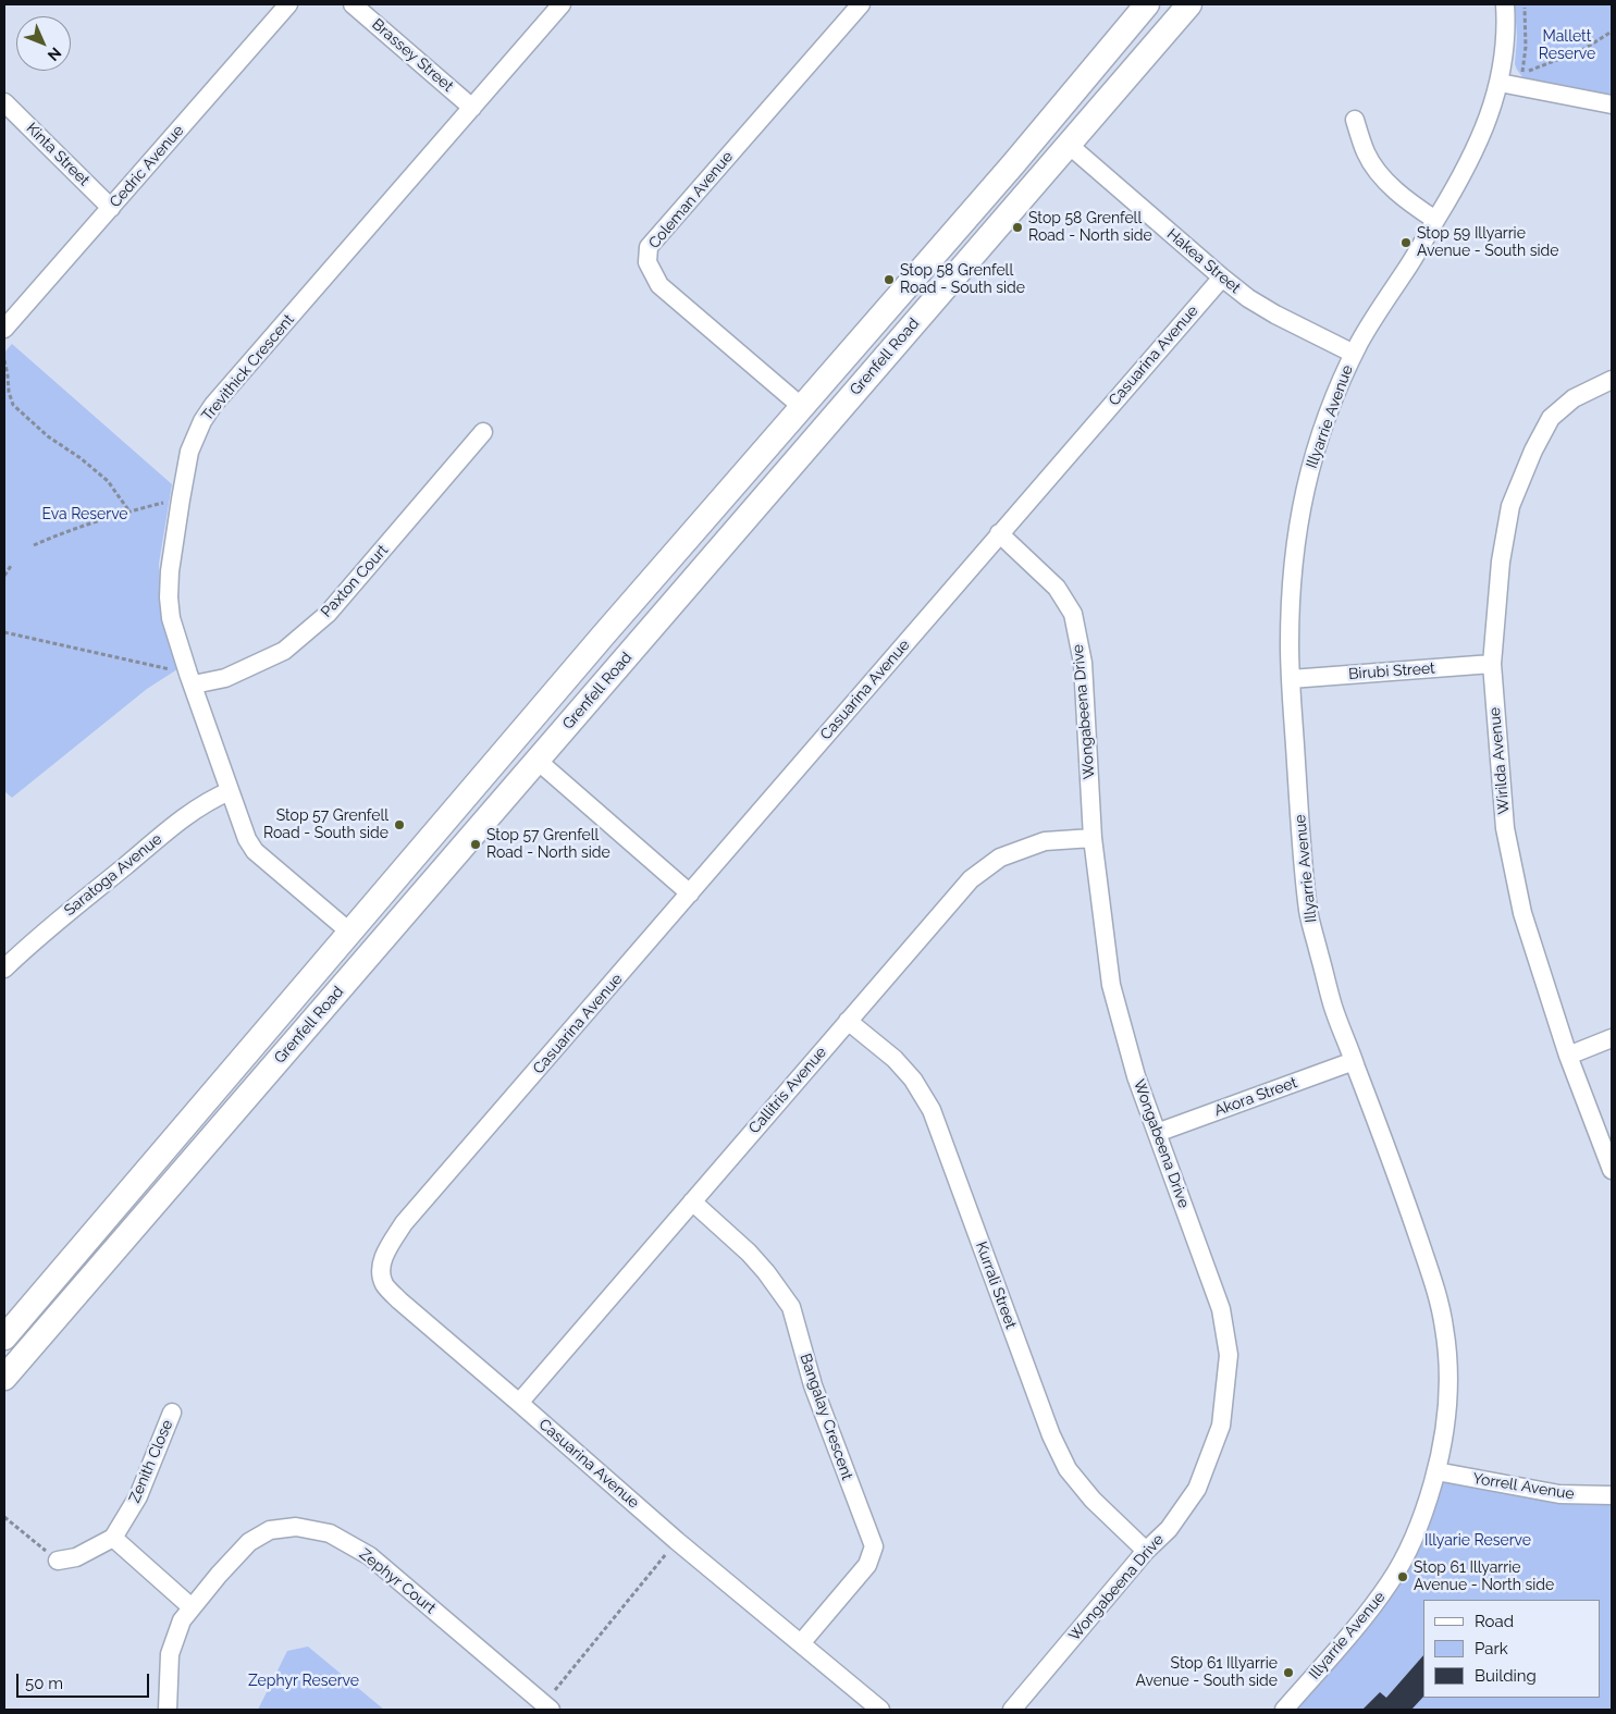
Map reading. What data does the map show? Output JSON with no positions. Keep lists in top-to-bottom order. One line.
{"streets":{"main road":["Grenfell Road"],"street":["Brassey Street","Kinta Street","Cedric Avenue","Coleman Avenue","Hakea Street","Casuarina Avenue","Trevithick Crescent","Illyarrie Avenue","Paxton Court","Birubi Street","Wongabeena Drive","Wirilda Avenue","Saratoga Avenue","Callitris Avenue","Akora Street","Kurrali Street","Bangalay Crescent","Zenith Close","Yorrell Avenue","Zephyr Court"]},"crossings":[["Brassey Street","Trevithick Crescent"],["Kinta Street","Cedric Avenue"],["Coleman Avenue","Grenfell Road"],["Hakea Street","Casuarina Avenue"],["Hakea Street","Grenfell Road"],["Hakea Street","Illyarrie Avenue"],["Casuarina Avenue","Wongabeena Drive"],["Casuarina Avenue","Callitris Avenue"],["Casuarina Avenue","Bangalay Crescent"],["Grenfell Road","Trevithick Crescent"],["Trevithick Crescent","Paxton Court"],["Trevithick Crescent","Saratoga Avenue"],["Illyarrie Avenue","Birubi Street"],["Illyarrie Avenue","Akora Street"],["Illyarrie Avenue","Yorrell Avenue"],["Birubi Street","Wirilda Avenue"],["Wongabeena Drive","Callitris Avenue"],["Wongabeena Drive","Akora Street"],["Wongabeena Drive","Kurrali Street"],["Callitris Avenue","Kurrali Street"],["Callitris Avenue","Bangalay Crescent"]],"parks":["Mallett Reserve","Eva Reserve","Illyarie Reserve","Zephyr Reserve"],"places":["Stop 58 Grenfell Road - North side","Stop 59 Illyarrie Avenue - South side","Stop 58 Grenfell Road - South side","Stop 57 Grenfell Road - South side","Stop 57 Grenfell Road - North side","Stop 61 Illyarrie Avenue - North side","Stop 61 Illyarrie Avenue - South side"],"legend":["Road","Park","Building"],"scale_bar":"50 m","north":"bottom right"}
